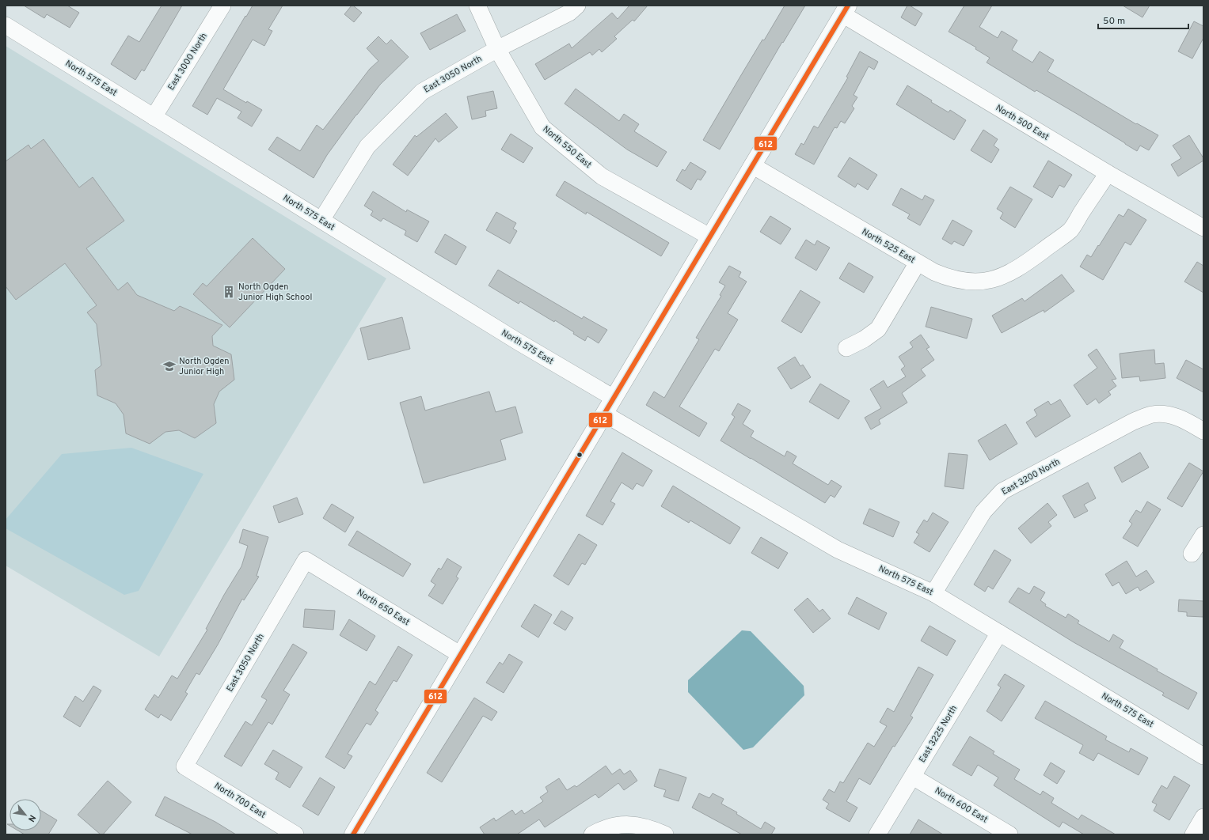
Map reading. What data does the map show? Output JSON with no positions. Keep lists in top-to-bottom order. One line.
{"streets":{"street":["East 3000 North","East 3050 North","North 575 East","North 500 East","North 550 East","North 525 East","East 3200 North","North 650 East","East 3225 North","North 700 East","North 600 East"]},"crossings":[["East 3000 North","North 575 East"],["East 3050 North","North 575 East"],["East 3050 North","North 550 East"],["East 3050 North","North 650 East"],["East 3050 North","North 700 East"],["North 575 East","East 3200 North"],["North 575 East","East 3225 North"],["North 500 East","North 525 East"],["East 3225 North","North 600 East"]],"places":{"building":["North Ogden Junior High School"],"school or university":["North Ogden Junior High"]},"lines":["transit line 612"],"scale_bar":"50 m","north":"bottom right"}
